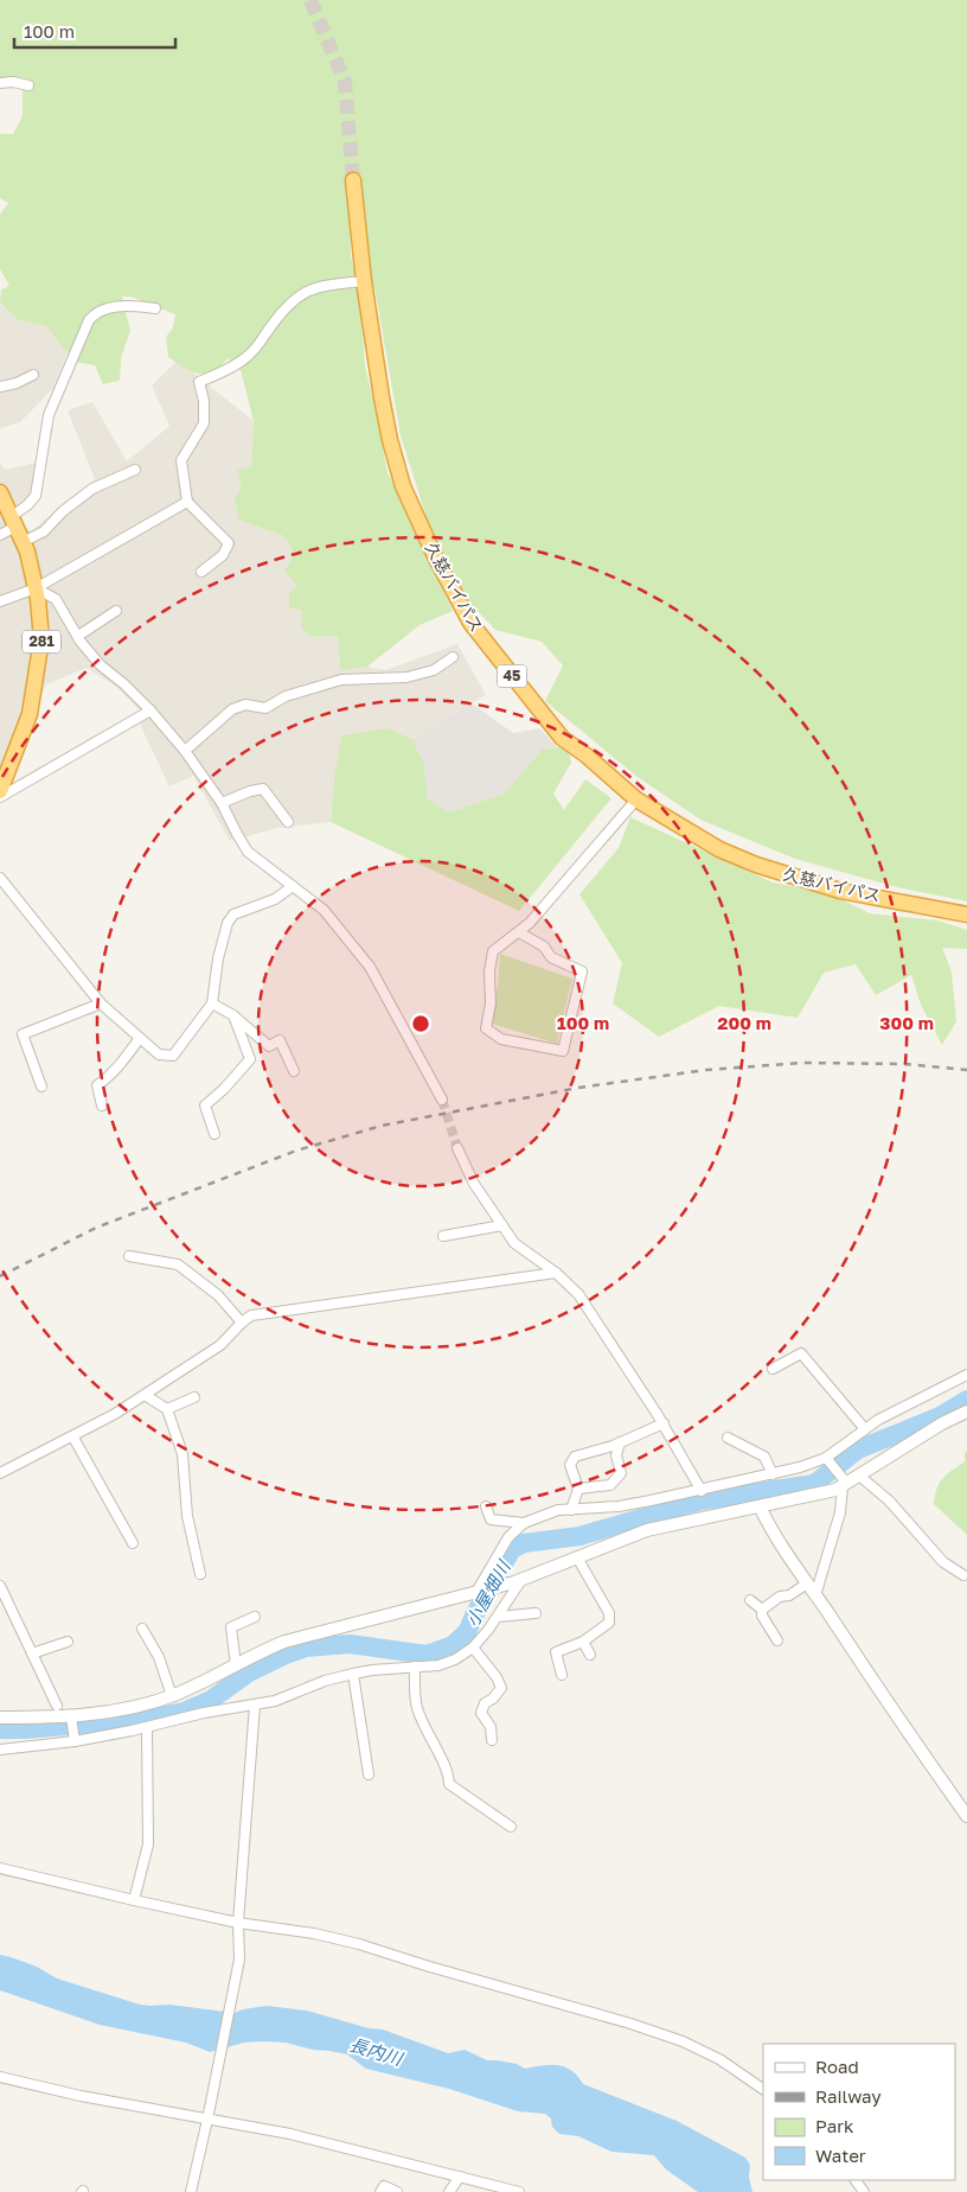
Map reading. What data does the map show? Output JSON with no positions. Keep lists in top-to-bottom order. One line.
{"streets":{"highway":["久慈バイパス","281","45"]},"water":["小屋畑川","長内川"],"legend":["Road","Railway","Park","Water"],"scale_bar":"100 m","rings":["100 m","200 m","300 m"]}
